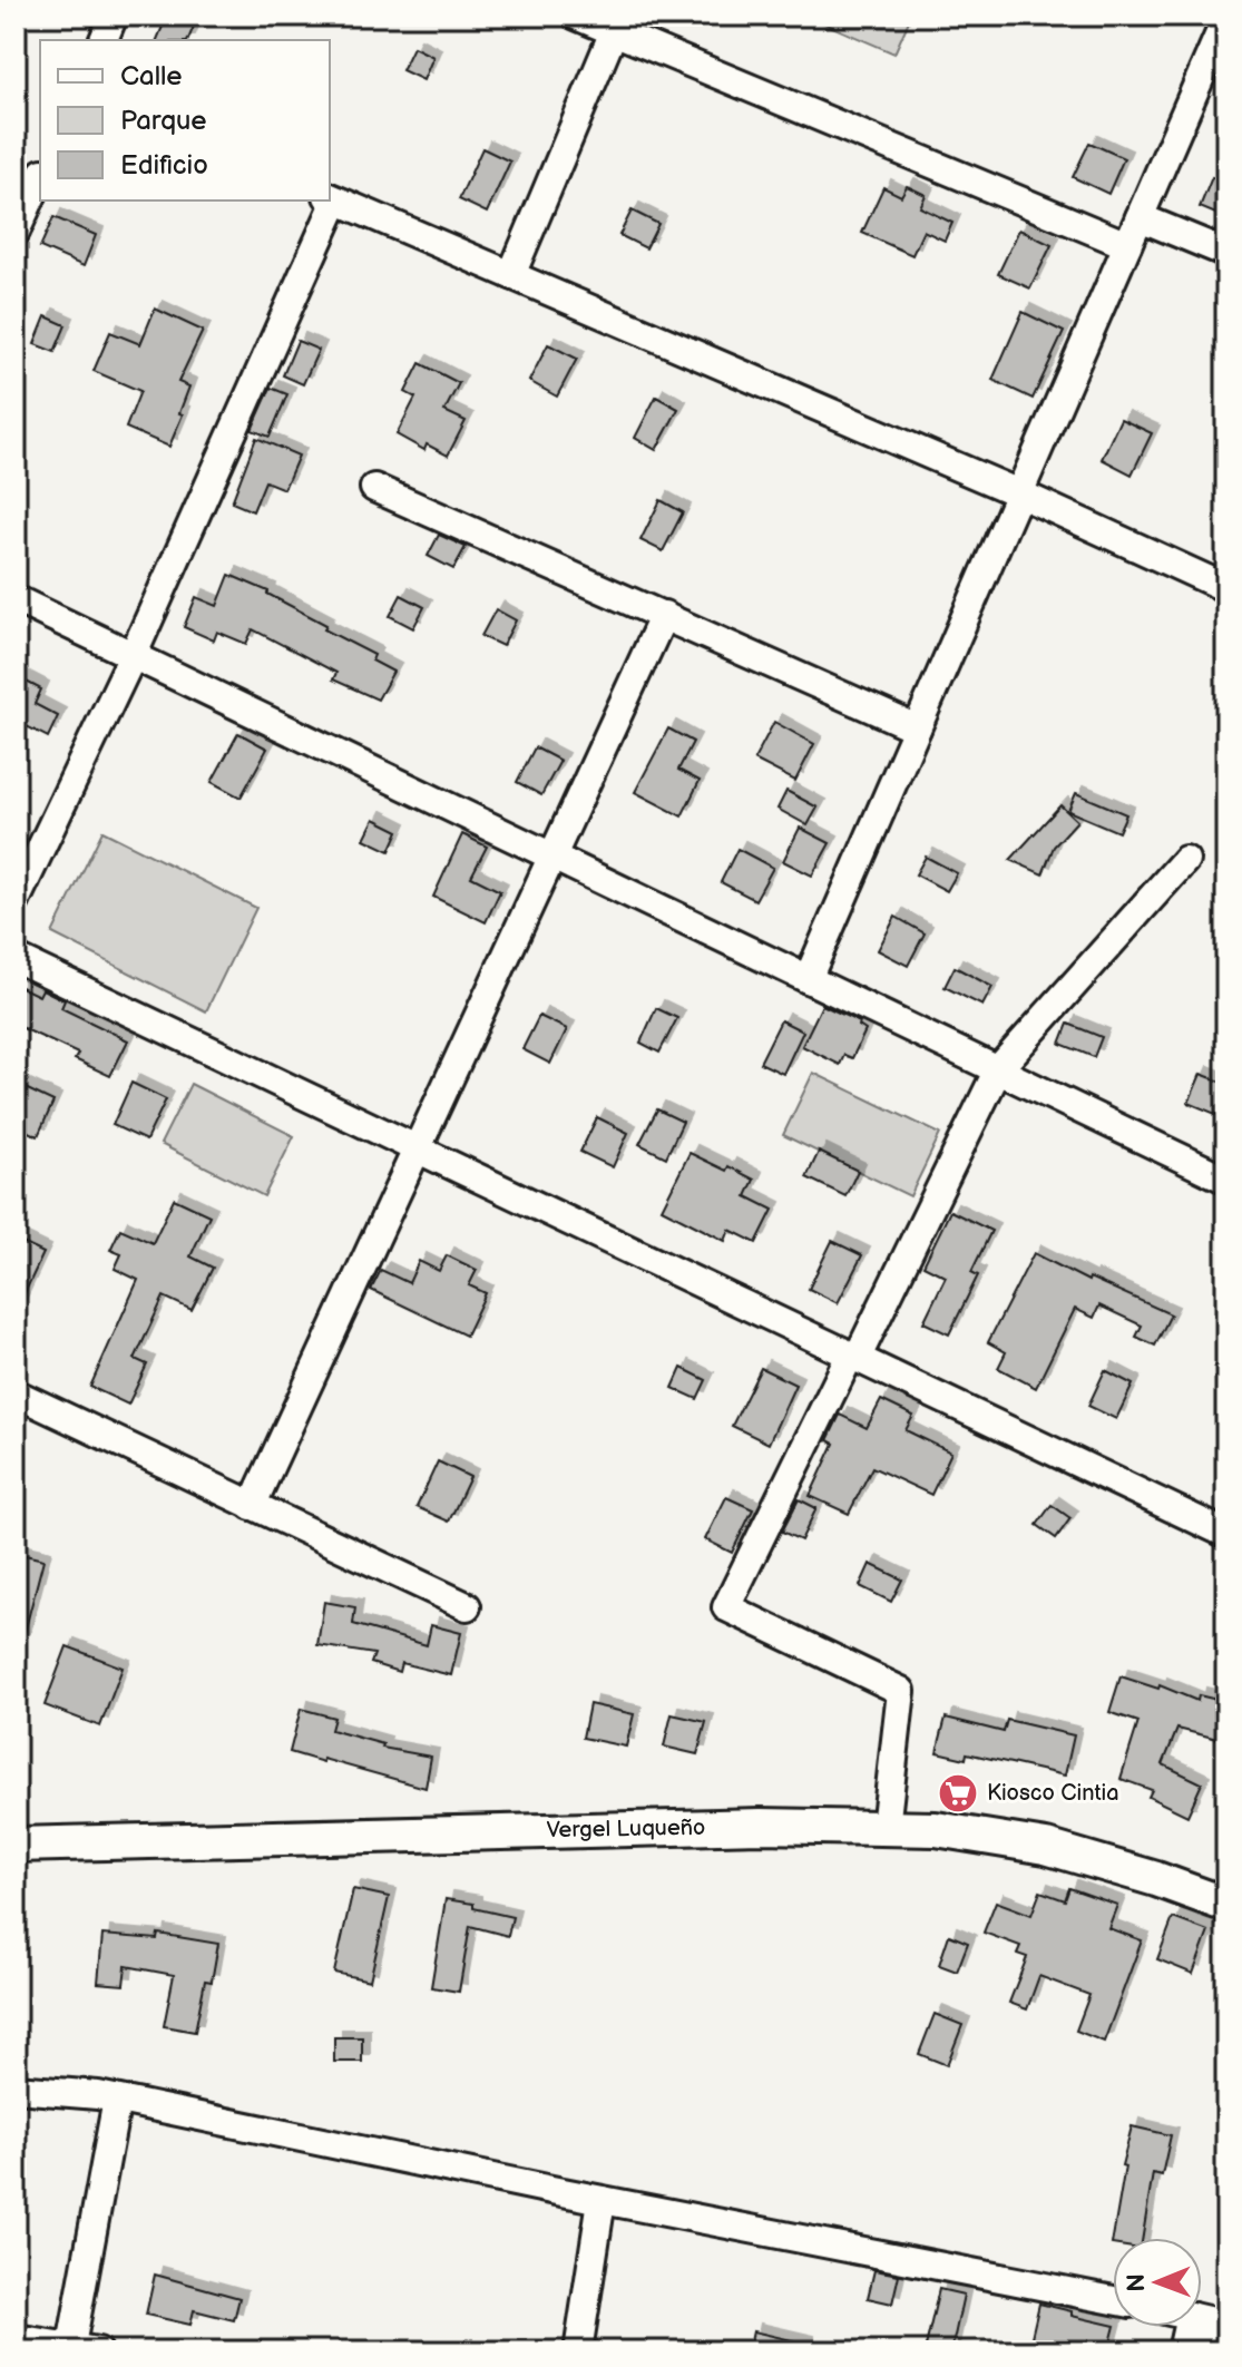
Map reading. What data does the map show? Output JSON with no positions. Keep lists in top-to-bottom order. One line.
{"streets":{"main road":["Vergel Luqueño"]},"places":{"supermarket":["Kiosco Cintia"]},"legend":["Calle","Parque","Edificio"],"north":"left"}
